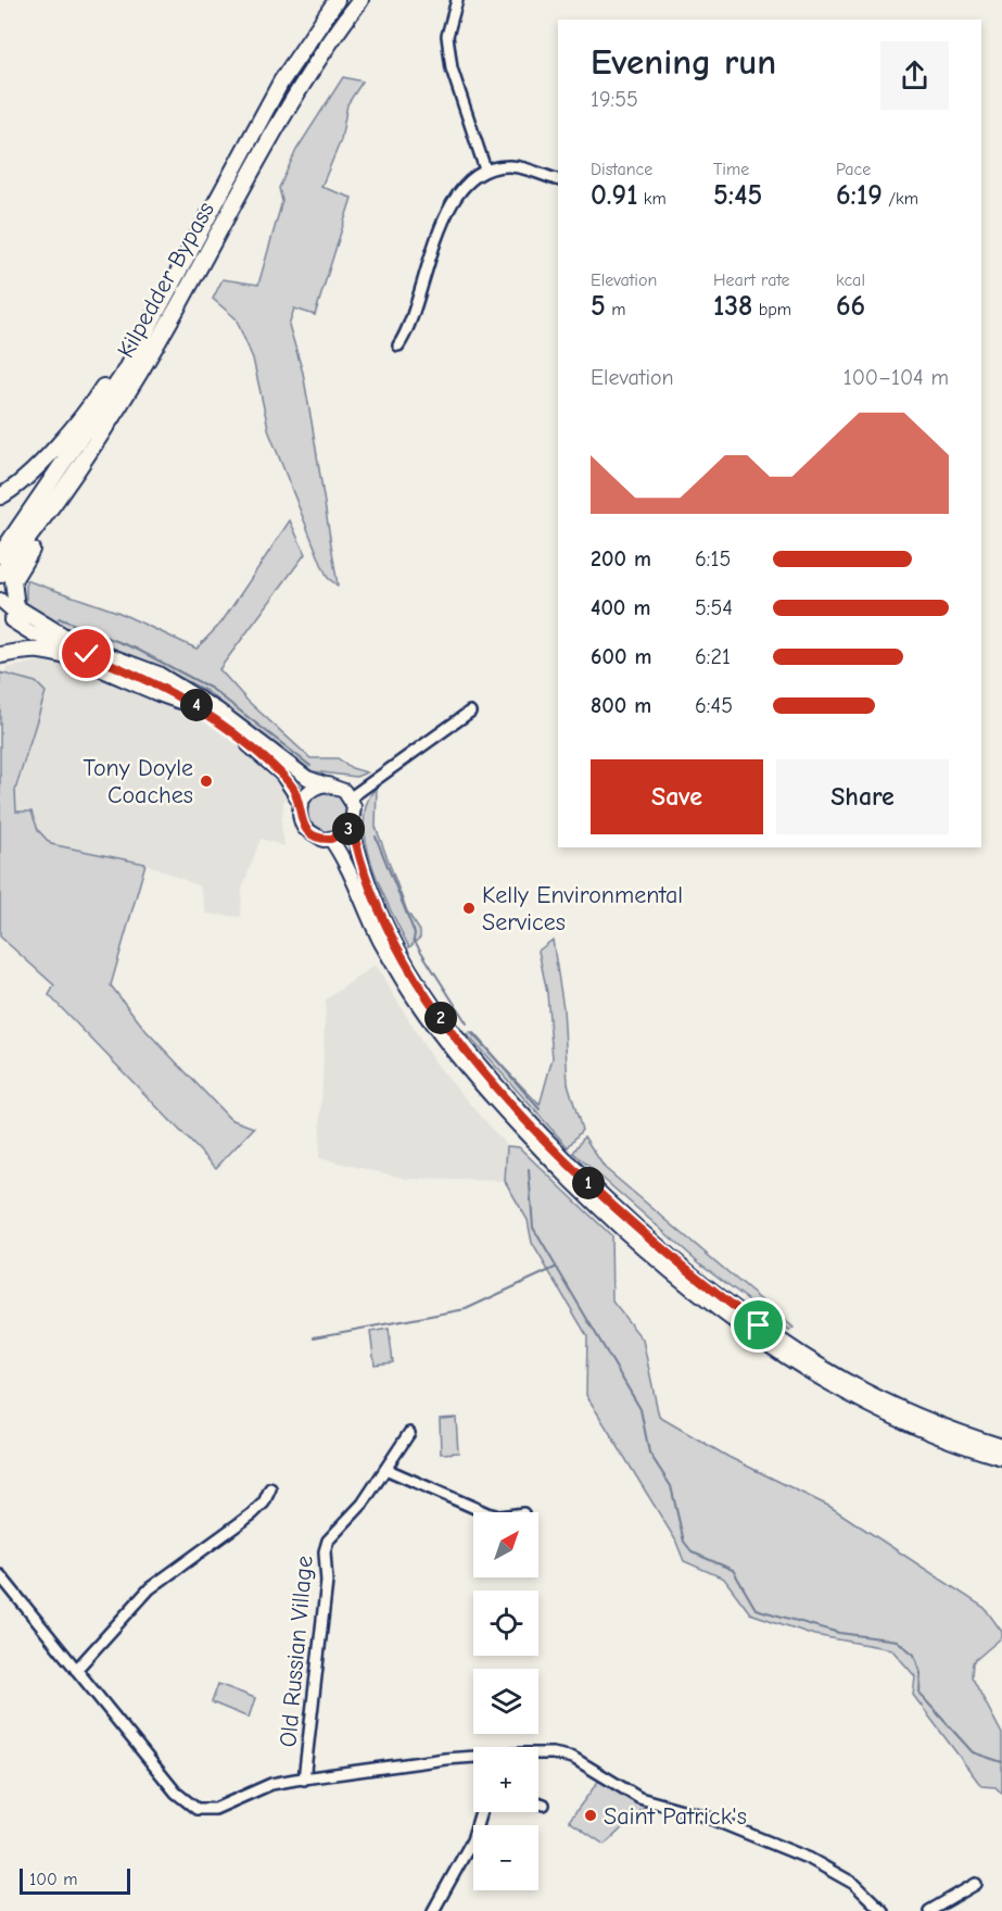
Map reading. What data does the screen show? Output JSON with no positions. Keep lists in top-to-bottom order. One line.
{"streets":{"highway":["Kilpedder Bypass"],"street":["Old Russian Village"]},"places":["Tony Doyle Coaches","Kelly Environmental Services","Saint Patrick's"],"scale_bar":"100 m","north":"top right","page":{"heading":["Evening run","19:55"],"stats":[["Distance","0.91 km"],["Time","5:45"],["Pace","6:19 /km"],["Elevation","5 m"],["Heart rate","138 bpm"],["kcal","66"]],"chart":["Elevation","100–104 m"],"list":[{"name":"200 m","note":"6:15"},{"name":"400 m","note":"5:54"},{"name":"600 m","note":"6:21"},{"name":"800 m","note":"6:45"}],"pins":["4","3","2","1"],"buttons":["Save","Share"],"map_buttons":["+","−"],"scale":"100 m"}}
